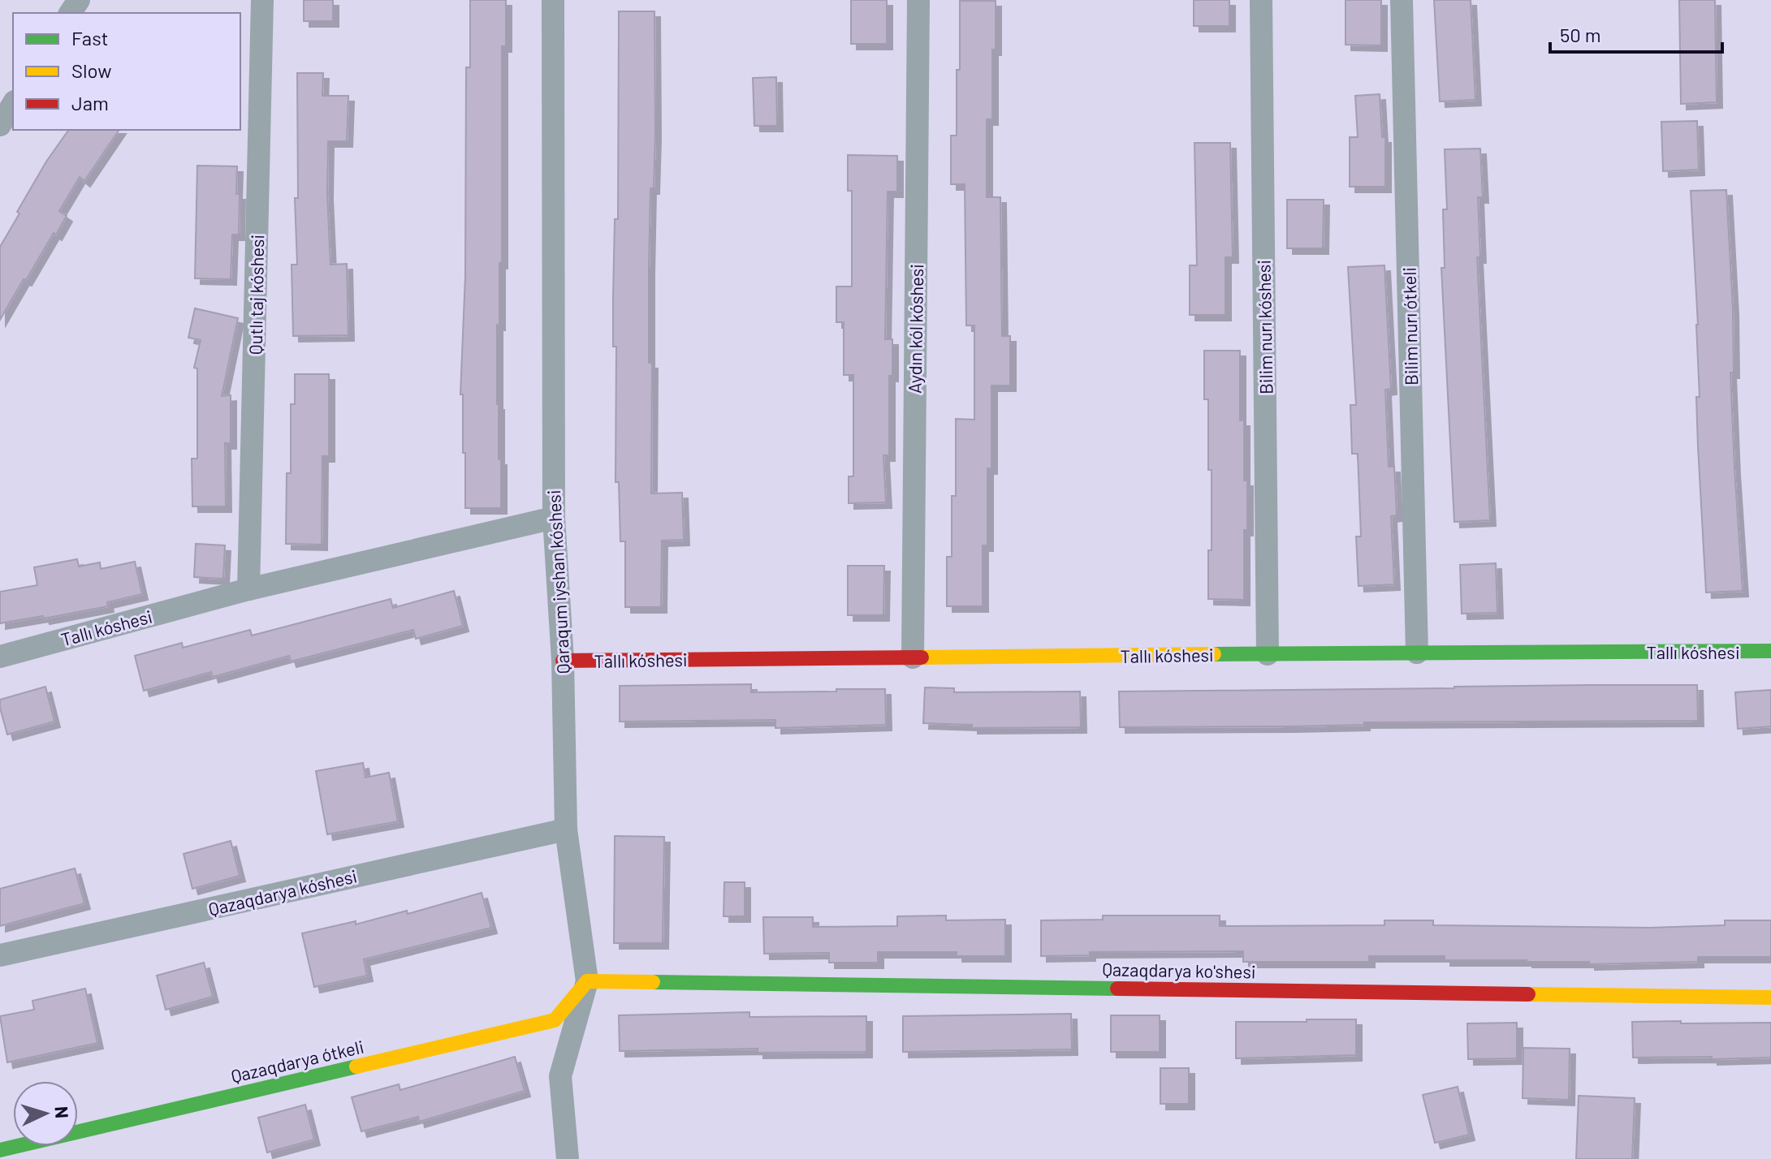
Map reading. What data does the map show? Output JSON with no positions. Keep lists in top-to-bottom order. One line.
{"streets":{"street":["Qutlı taj kóshesi","Bilim nurı ótkeli","Bilim nurı kóshesi","Aydın kól kóshesi","Qaraqum iyshan kóshesi","Tallı kóshesi","Qazaqdarya kóshesi","Qazaqdarya ko'shesi","Qazaqdarya ótkeli"]},"crossings":[["Qutlı taj kóshesi","Tallı kóshesi"],["Bilim nurı ótkeli","Tallı kóshesi"],["Bilim nurı kóshesi","Tallı kóshesi"],["Aydın kól kóshesi","Tallı kóshesi"],["Qaraqum iyshan kóshesi","Tallı kóshesi"],["Qaraqum iyshan kóshesi","Qazaqdarya kóshesi"],["Qaraqum iyshan kóshesi","Qazaqdarya ko'shesi"],["Qaraqum iyshan kóshesi","Qazaqdarya ótkeli"],["Qazaqdarya ko'shesi","Qazaqdarya ótkeli"]],"legend":["Fast","Slow","Jam"],"scale_bar":"50 m","north":"right"}
